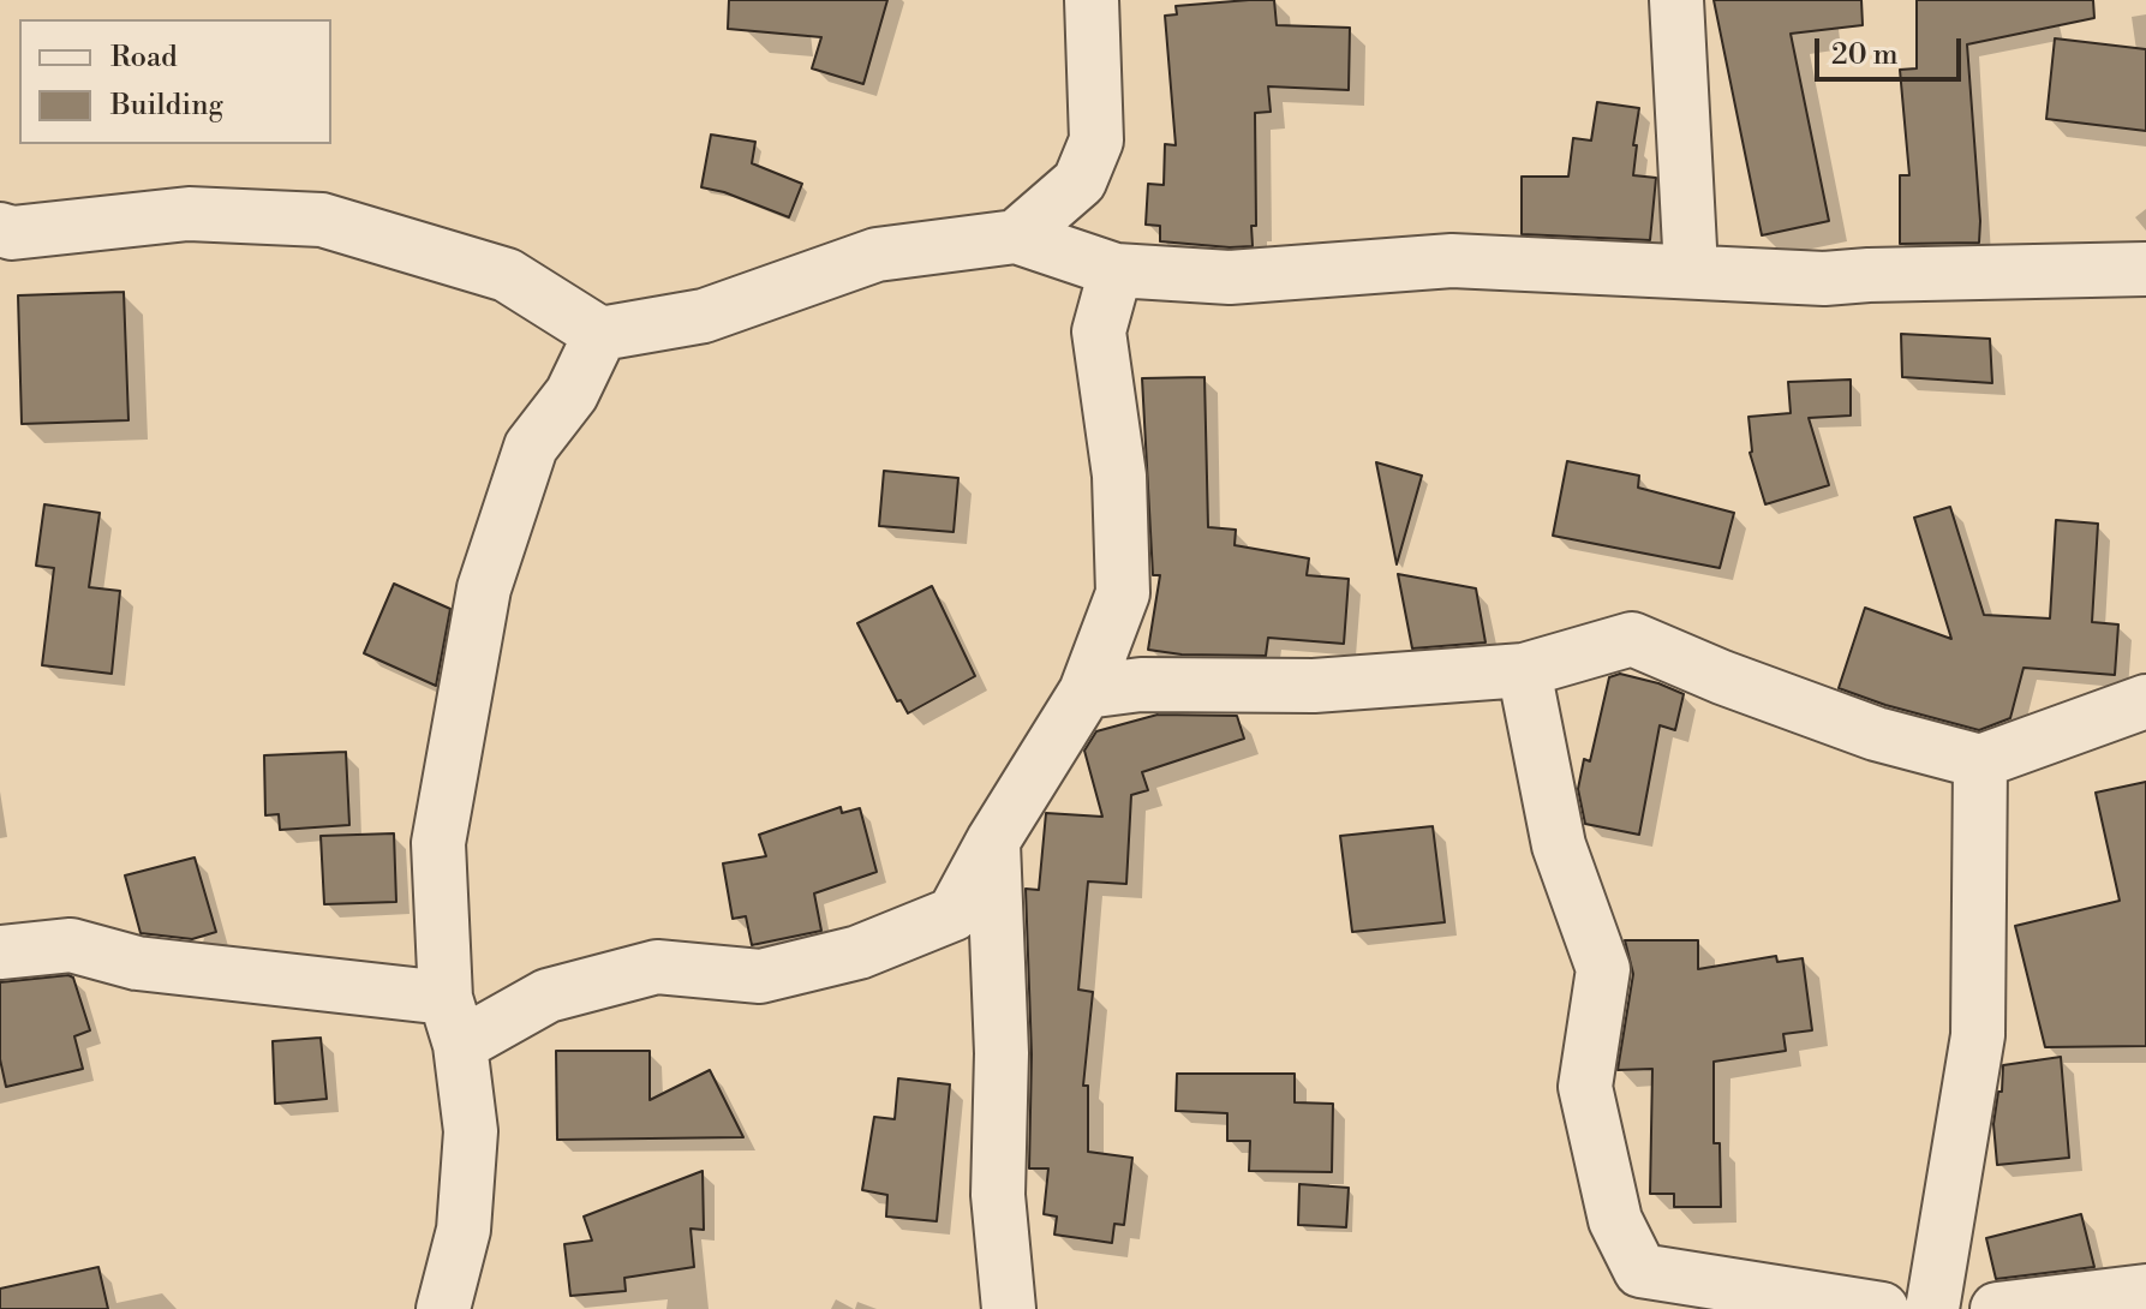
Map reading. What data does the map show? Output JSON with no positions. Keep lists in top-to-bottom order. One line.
{"legend":["Road","Building"],"scale_bar":"20 m"}
